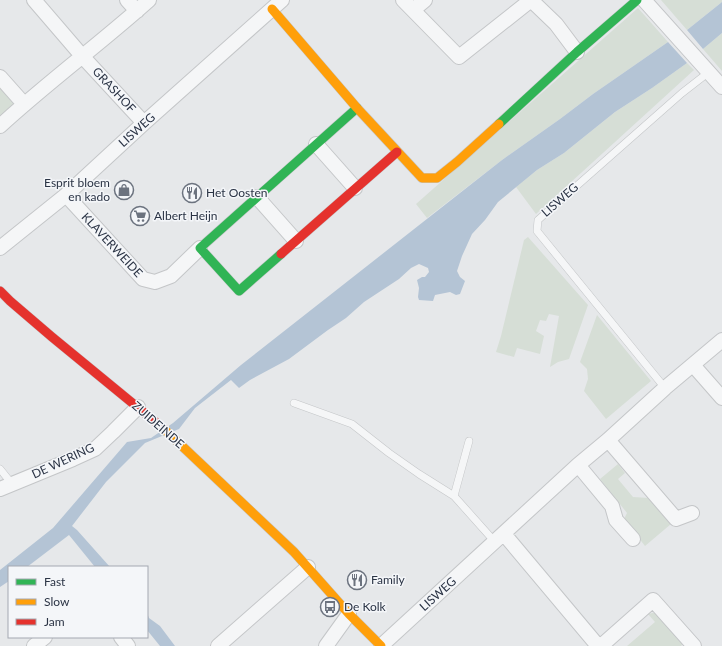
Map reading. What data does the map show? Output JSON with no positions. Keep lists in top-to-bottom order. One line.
{"streets":{"street":["GRASHOF","LISWEG","KLAVERWEIDE","ZUIDEINDE","DE WERING"]},"crossings":[["GRASHOF","LISWEG"],["LISWEG","KLAVERWEIDE"],["LISWEG","ZUIDEINDE"],["ZUIDEINDE","DE WERING"]],"places":{"shop":["Esprit bloem en kado"],"restaurant":["Het Oosten","Family"],"supermarket":["Albert Heijn"],"bus stop":["De Kolk"]},"legend":["Fast","Slow","Jam"]}
